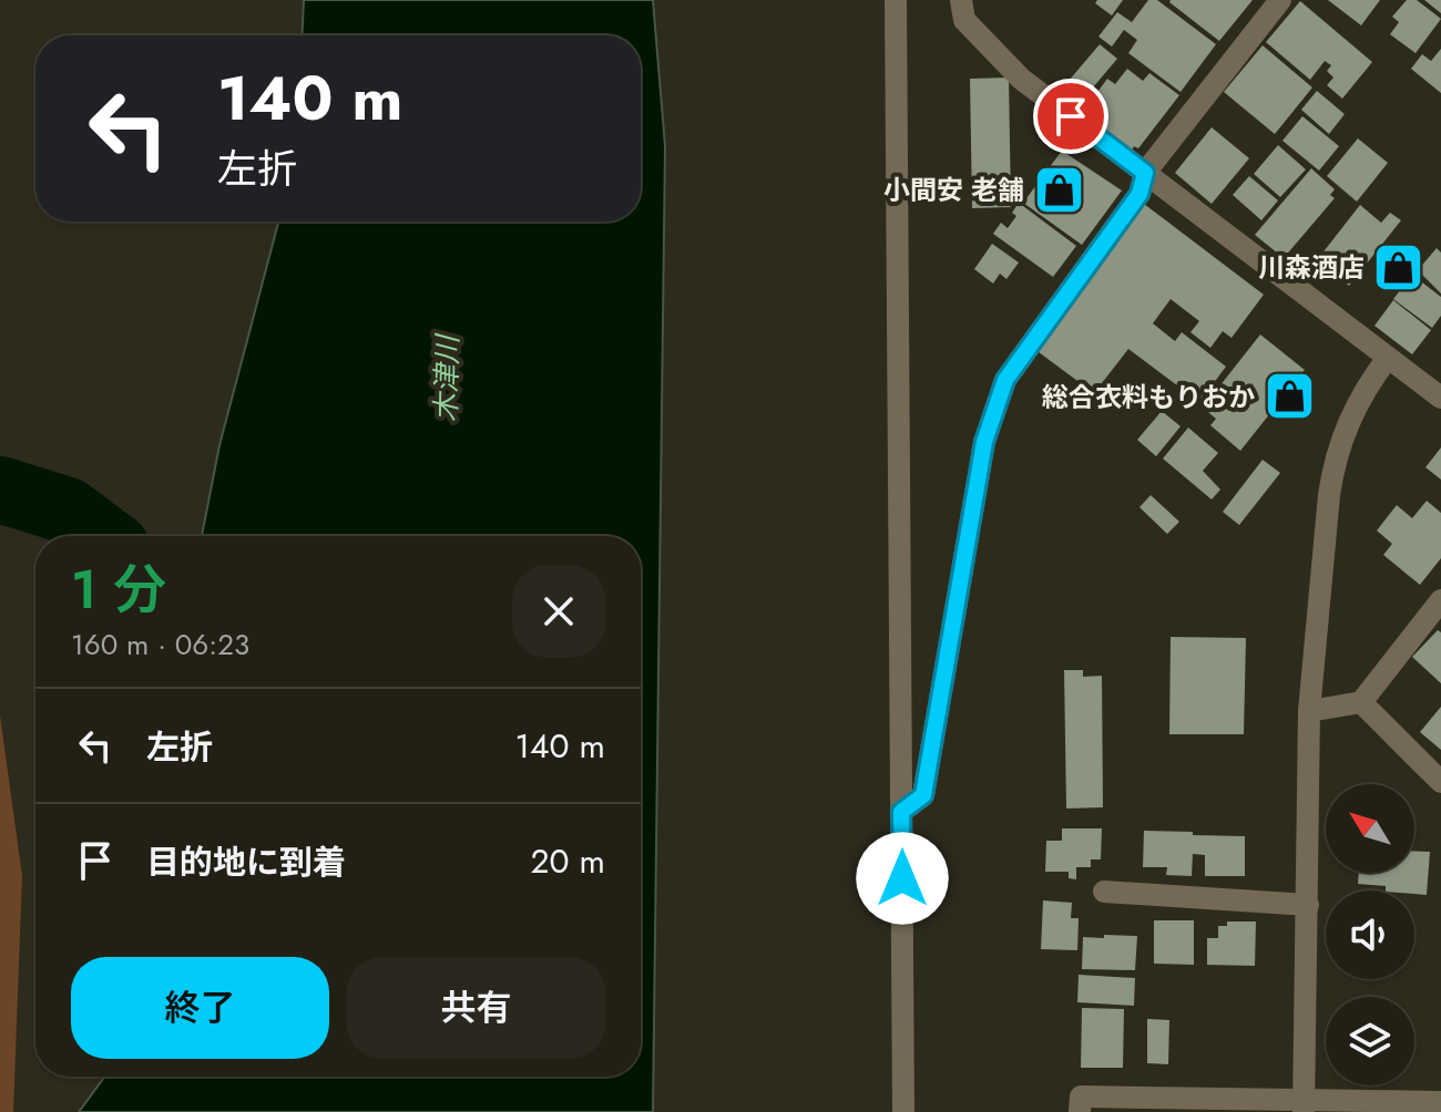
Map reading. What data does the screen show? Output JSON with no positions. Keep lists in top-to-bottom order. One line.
{"water":["木津川"],"places":{"shop":["小間安 老舗","川森酒店","総合衣料もりおか"]},"north":"top left","page":{"turn":["140 m","左折"],"heading":["1 分","160 m · 06:23"],"list":[{"name":"左折","value":"140 m"},{"name":"目的地に到着","value":"20 m"}],"buttons":["終了","共有"]}}
